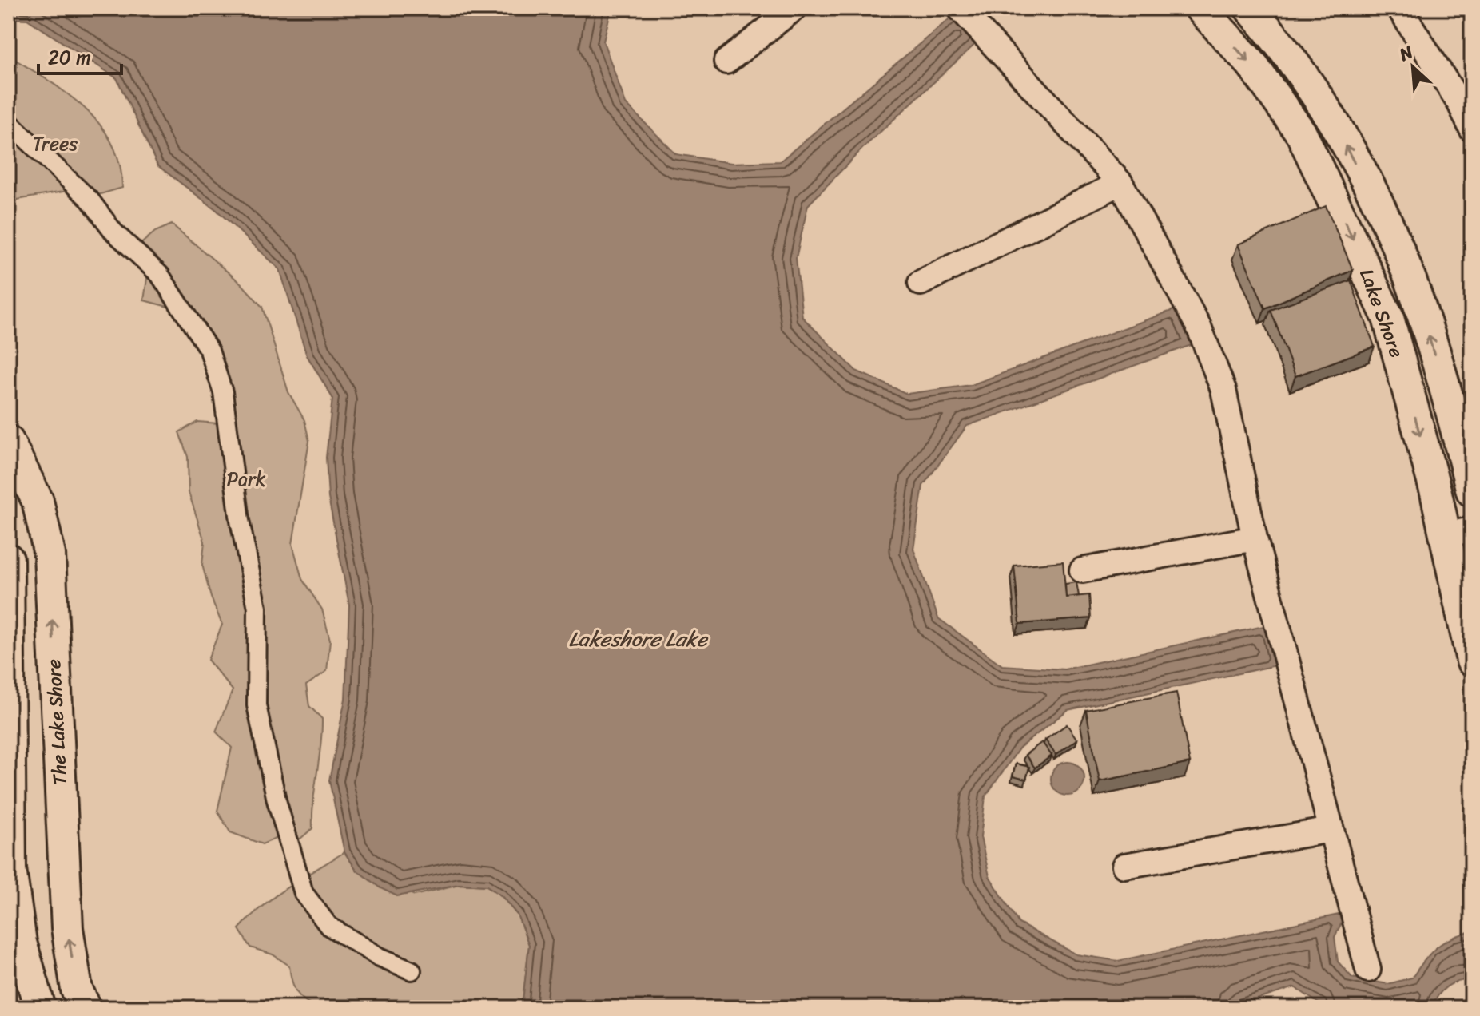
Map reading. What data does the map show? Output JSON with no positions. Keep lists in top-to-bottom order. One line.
{"streets":{"street":["Lake Shore","The Lake Shore"]},"water":["Lakeshore Lake"],"parks":["Trees","Park"],"scale_bar":"20 m","north":"top left"}
